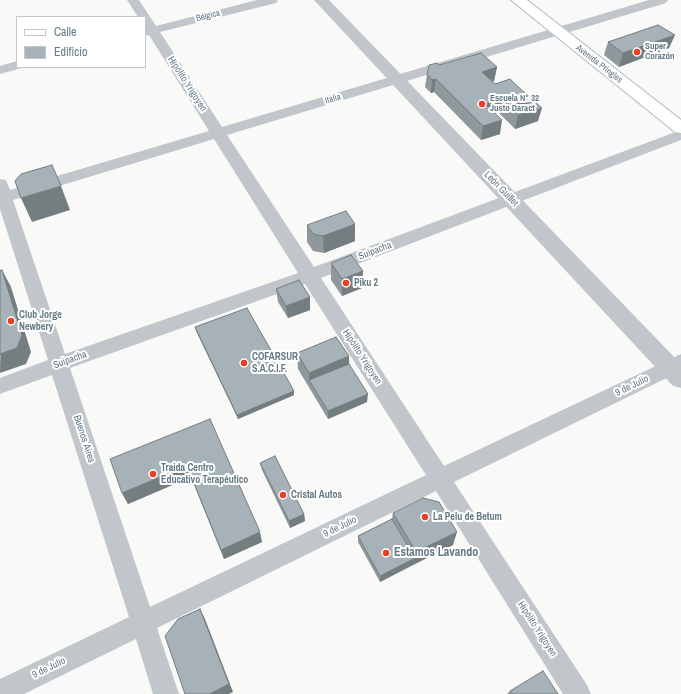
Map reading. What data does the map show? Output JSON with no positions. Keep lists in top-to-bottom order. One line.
{"streets":{"main road":["Avenida Pringles"],"street":["Bélgica","Hipólito Yrigoyen","Italia","León Guillet","Suipacha","9 de Julio","Buenos Aires"]},"crossings":[["Bélgica","Hipólito Yrigoyen"],["Avenida Pringles","Italia"],["Hipólito Yrigoyen","Italia"],["Hipólito Yrigoyen","Suipacha"],["Hipólito Yrigoyen","9 de Julio"],["Italia","León Guillet"],["Italia","Buenos Aires"],["León Guillet","Suipacha"],["León Guillet","9 de Julio"],["Suipacha","Buenos Aires"],["9 de Julio","Buenos Aires"]],"places":["Super Corazón","Escuela N° 32 Justo Daract","Piku 2","Club Jorge Newbery","COFARSUR S.A.C.I.F.","Traida Centro Educativo Terapéutico","Cristal Autos","La Pelu de Betum","Estamos Lavando"],"legend":["Calle","Edificio"]}
